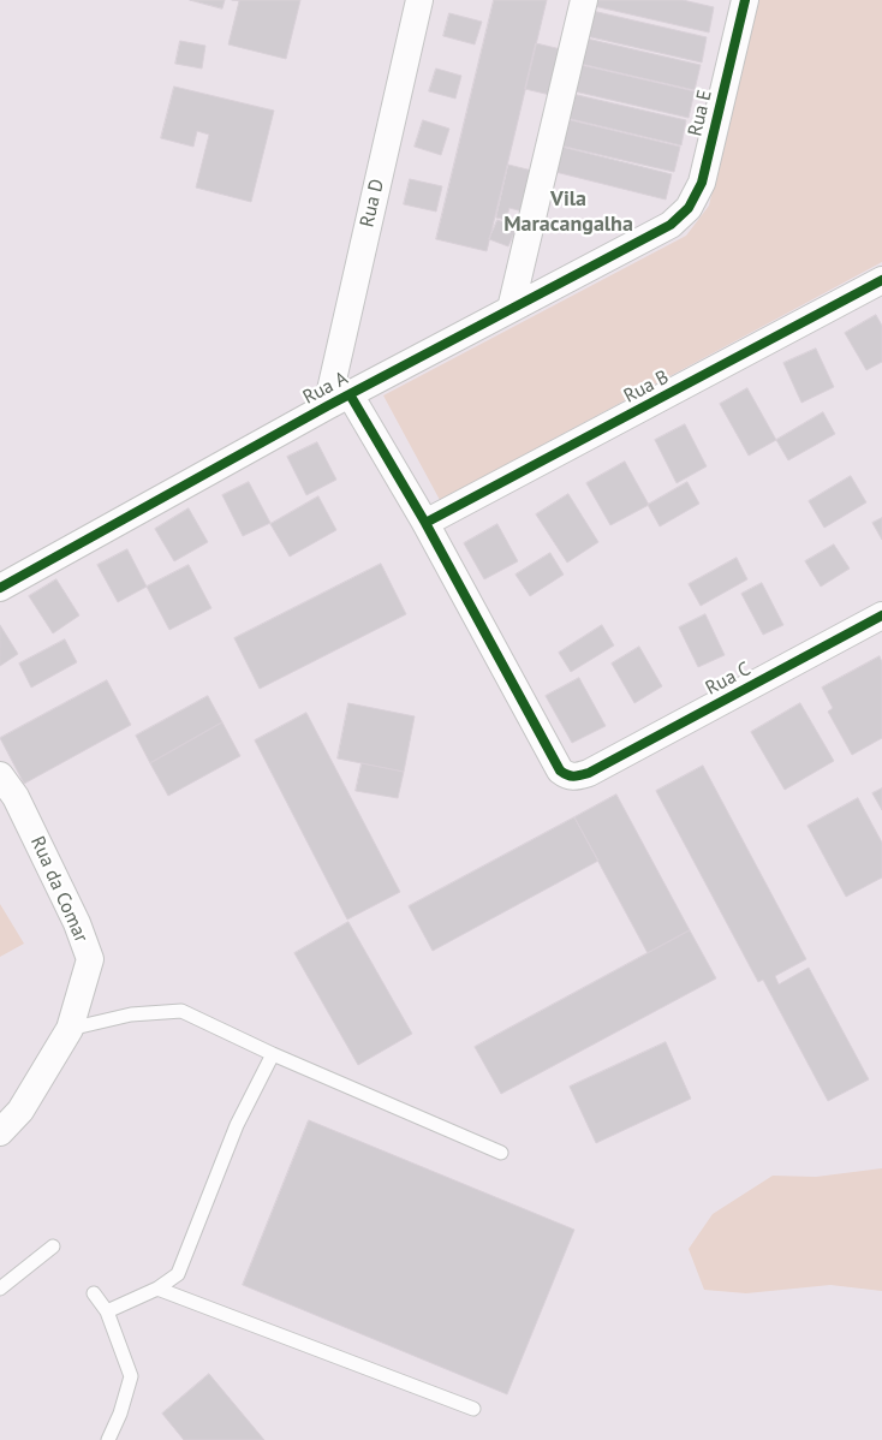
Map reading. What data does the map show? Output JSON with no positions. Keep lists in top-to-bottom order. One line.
{"streets":{"street":["Rua E","Rua D","Rua B","Rua A","Rua C","Rua da Comar"]},"crossings":[["Rua E","Rua A"],["Rua D","Rua A"],["Rua B","Rua C"]],"districts":["Vila Maracangalha"]}
